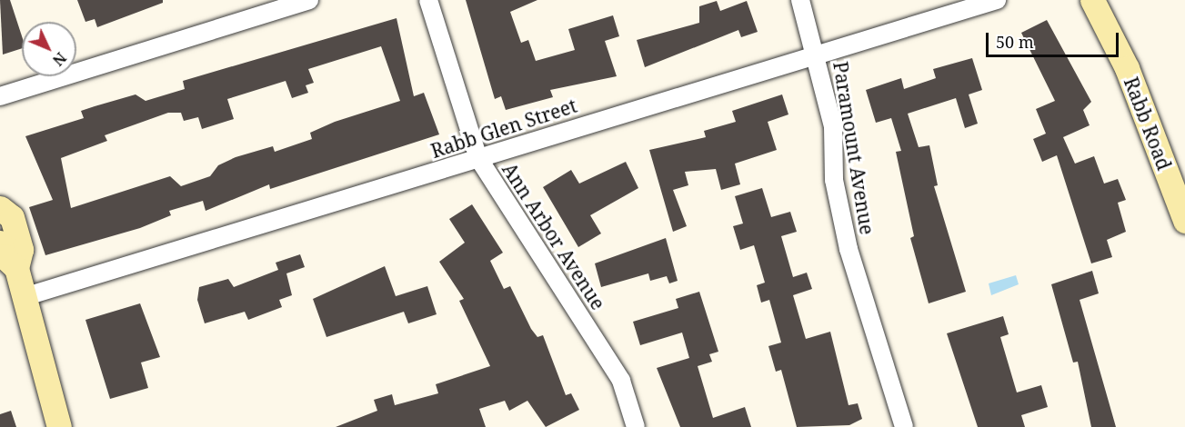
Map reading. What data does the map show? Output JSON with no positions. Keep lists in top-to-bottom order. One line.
{"streets":{"street":["Rabb Road","Rabb Glen Street","Paramount Avenue","Ann Arbor Avenue"]},"crossings":[["Rabb Glen Street","Paramount Avenue"],["Rabb Glen Street","Ann Arbor Avenue"]],"scale_bar":"50 m","north":"bottom right"}
